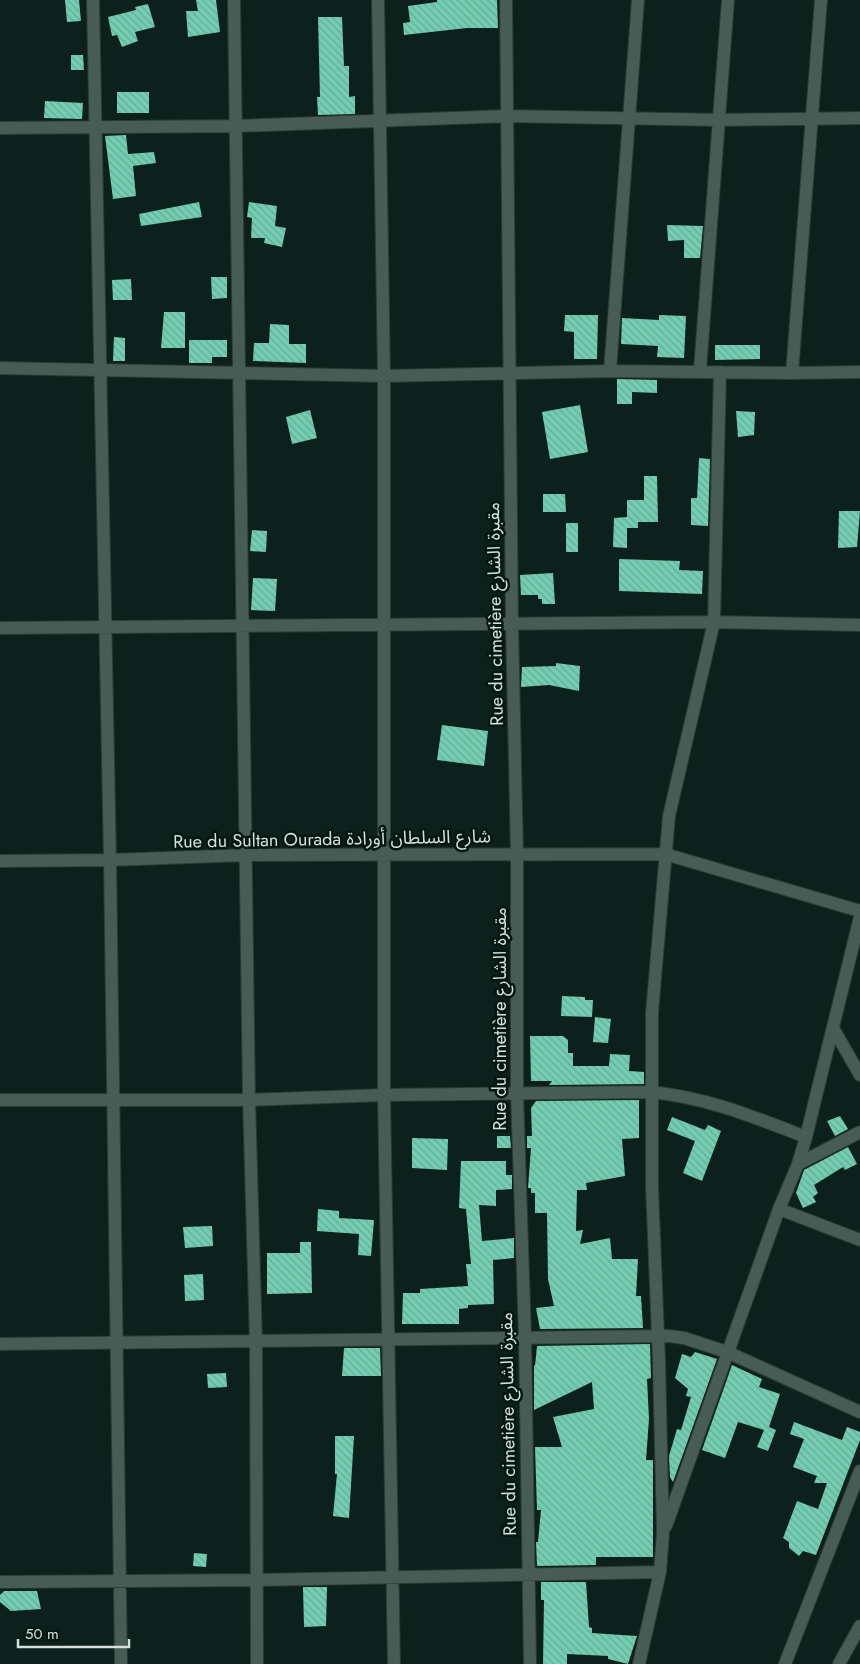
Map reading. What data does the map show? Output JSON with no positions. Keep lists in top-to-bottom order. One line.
{"streets":{"street":["Rue du cimetière مقبرة الشارع","Rue du Sultan Ourada شارع السلطان أورادة"]},"crossings":[["Rue du cimetière مقبرة الشارع","Rue du Sultan Ourada شارع السلطان أورادة"]],"scale_bar":"50 m"}
